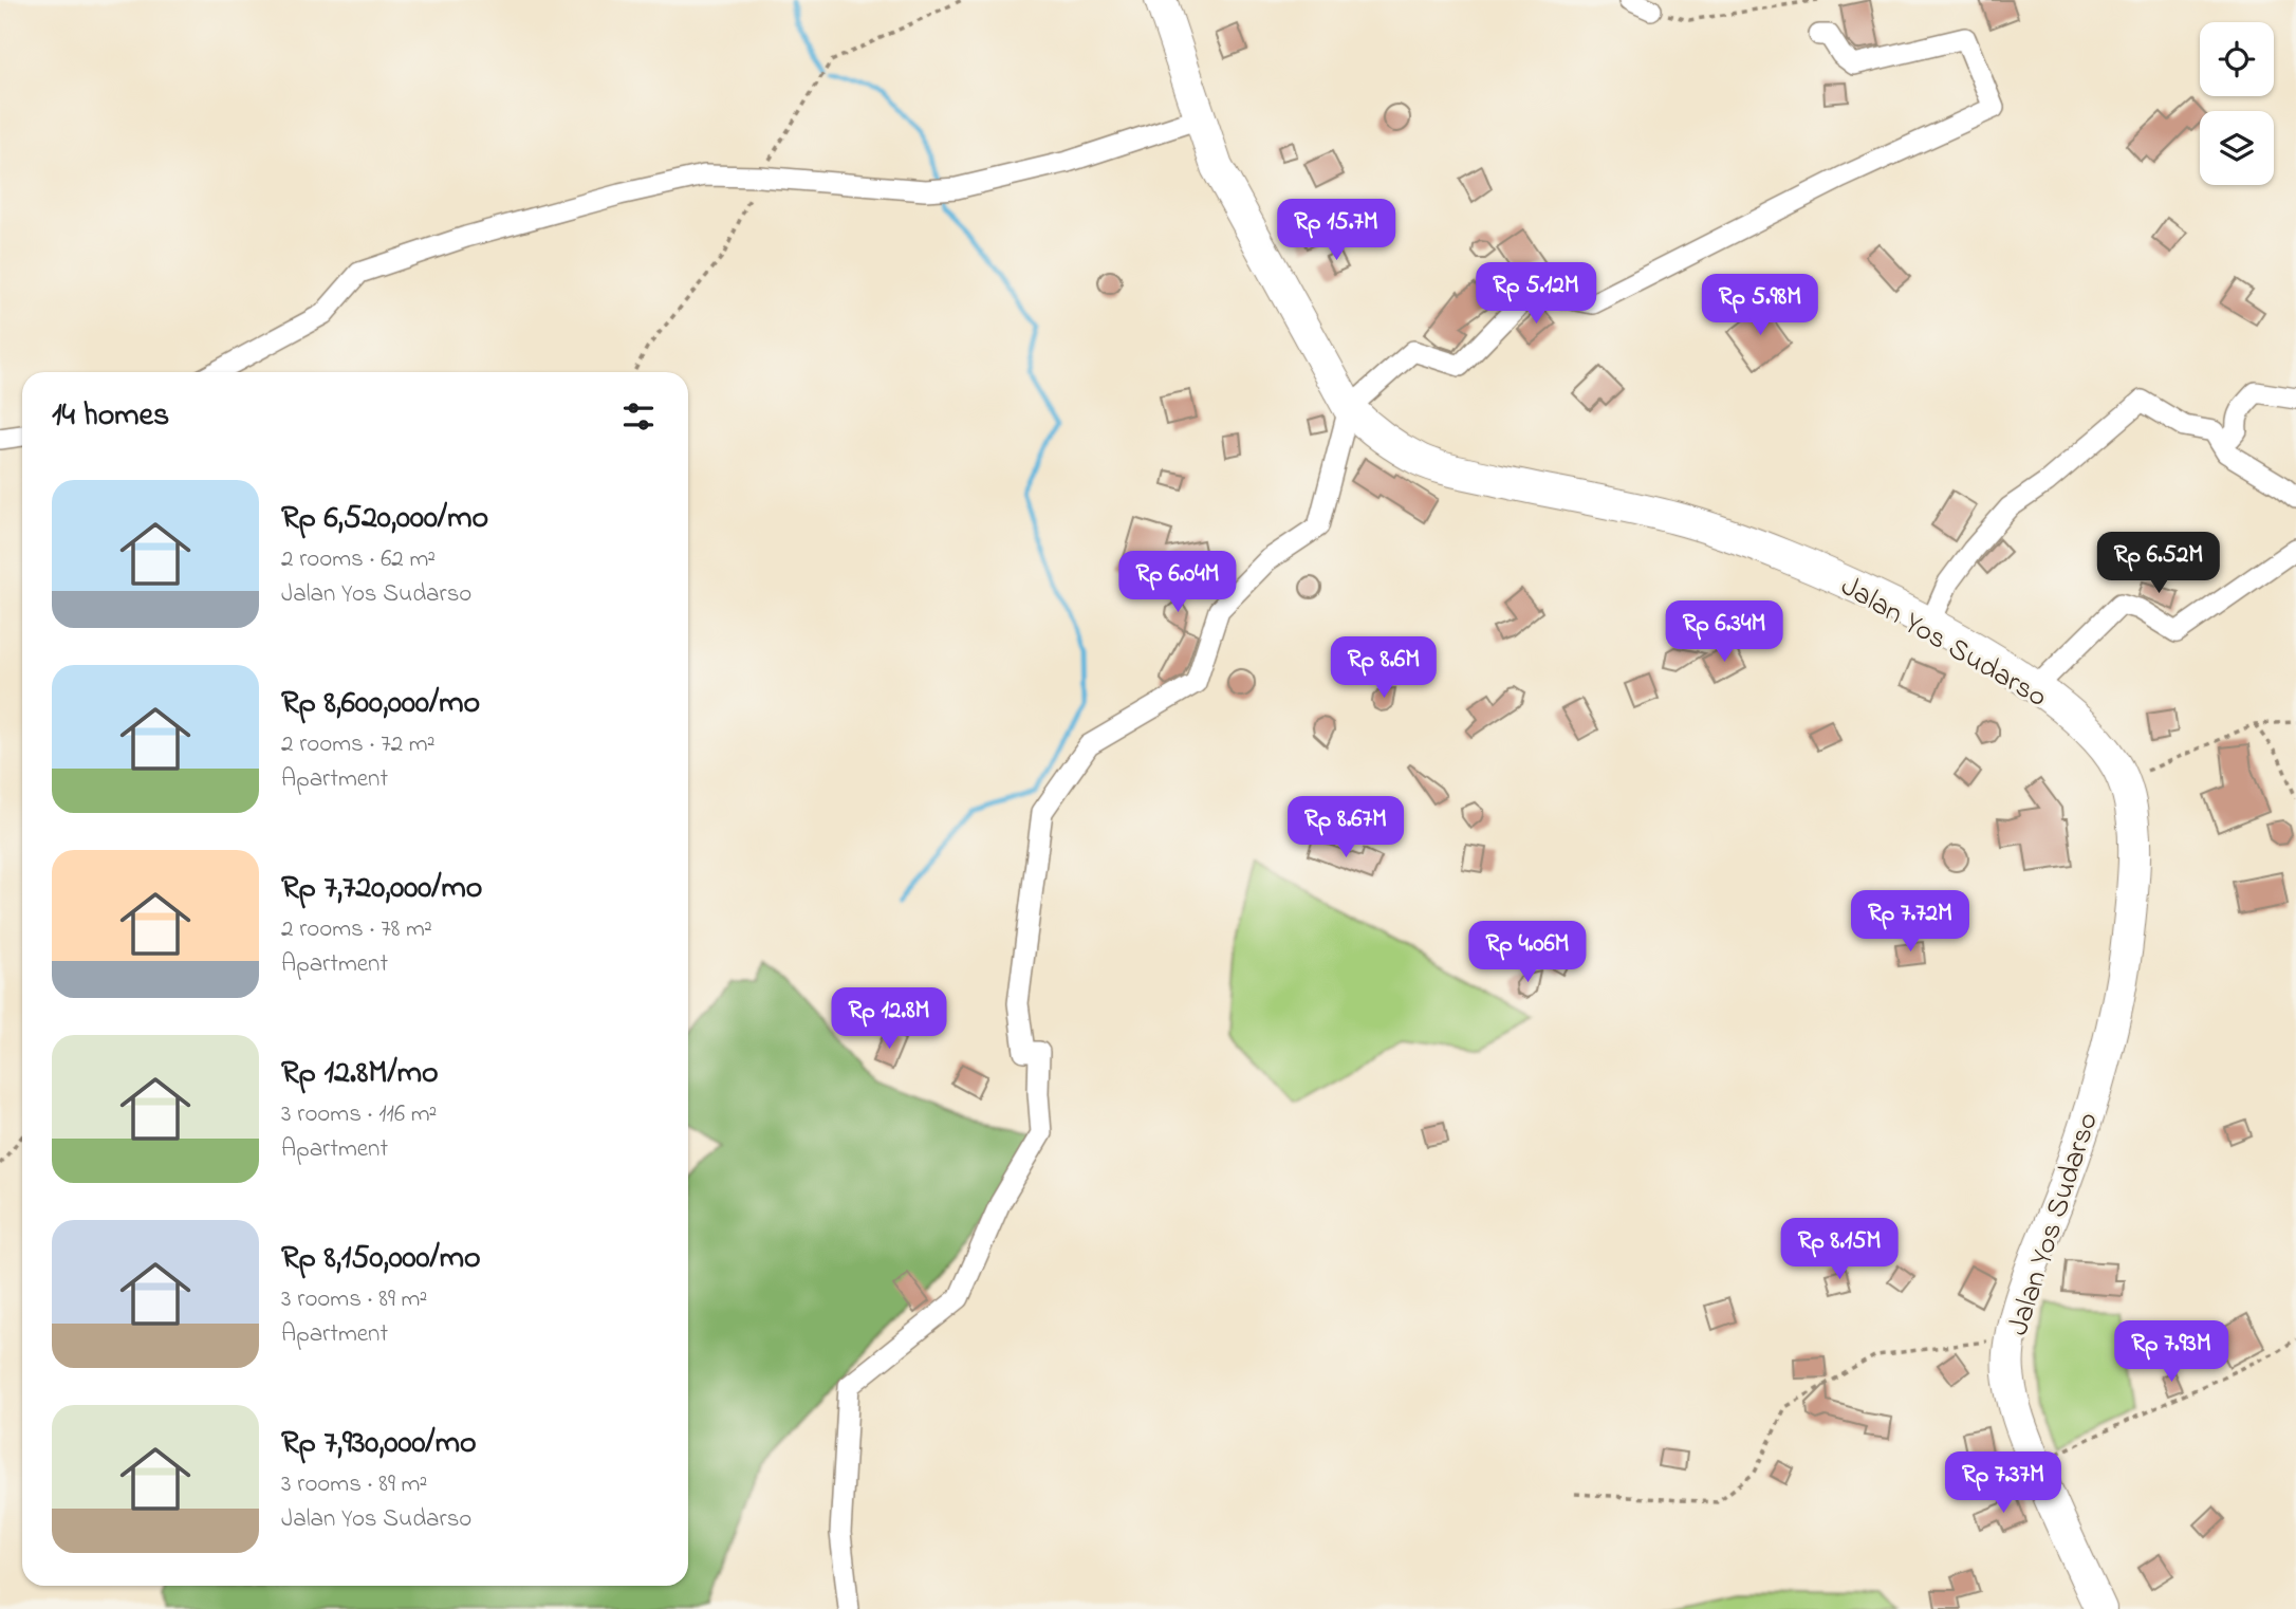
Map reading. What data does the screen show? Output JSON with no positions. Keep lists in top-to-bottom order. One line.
{"streets":{"main road":["Jalan Yos Sudarso"]},"page":{"price":["Rp 15.7M","Rp 5.12M","Rp 5.98M","Rp 6.52M","Rp 6.04M","Rp 6.34M","Rp 8.6M","Rp 8.67M","Rp 7.72M","Rp 4.06M","Rp 12.8M","Rp 8.15M","Rp 7.93M","Rp 7.37M"],"heading":"14 homes","list":[{"name":"Rp 6,520,000/mo","note":"2 rooms · 62 m² · Jalan Yos Sudarso"},{"name":"Rp 8,600,000/mo","note":"2 rooms · 72 m² · Apartment"},{"name":"Rp 7,720,000/mo","note":"2 rooms · 78 m² · Apartment"},{"name":"Rp 12.8M/mo","note":"3 rooms · 116 m² · Apartment"},{"name":"Rp 8,150,000/mo","note":"3 rooms · 89 m² · Apartment"},{"name":"Rp 7,930,000/mo","note":"3 rooms · 89 m² · Jalan Yos Sudarso"}]}}
